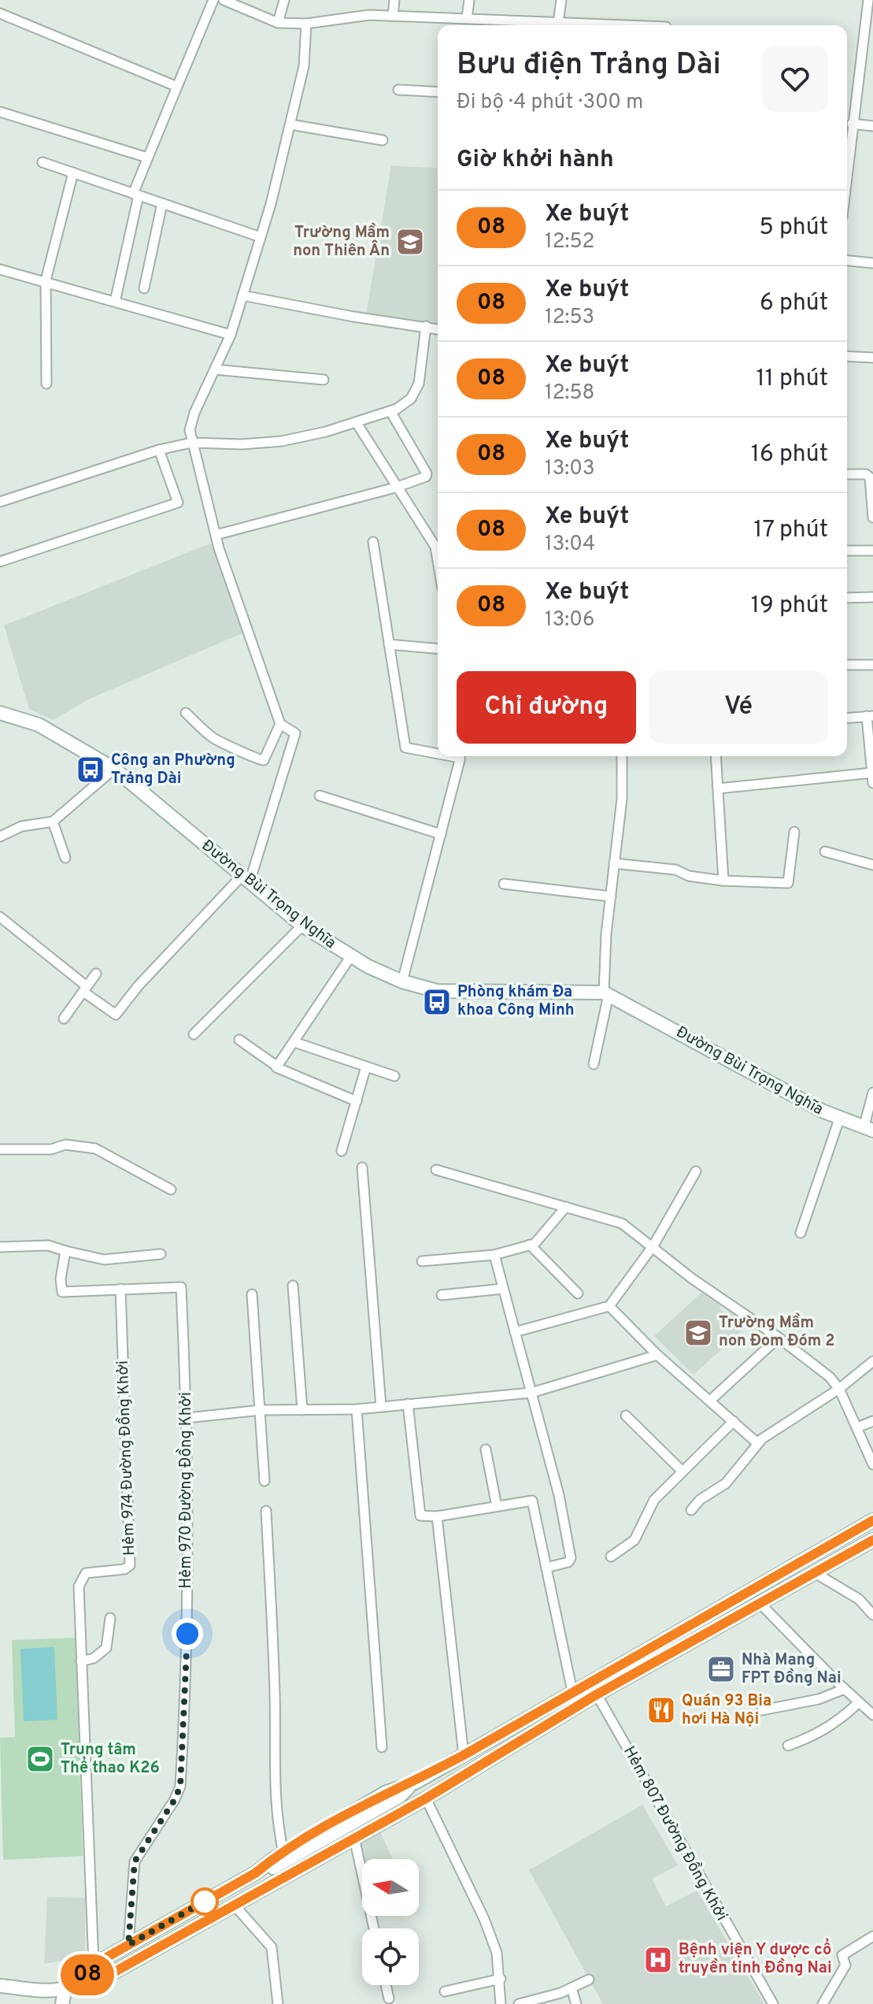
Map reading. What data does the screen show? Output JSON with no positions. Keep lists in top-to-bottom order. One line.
{"streets":{"main road":["Đường Bùi Trọng Nghĩa"],"street":["Hẻm 974 Đường Đồng Khởi","Hẻm 970 Đường Đồng Khởi","Hẻm 807 Đường Đồng Khởi"]},"crossings":[["Hẻm 974 Đường Đồng Khởi","Hẻm 970 Đường Đồng Khởi"]],"places":{"school or university":["Trường Mầm non Thiên Ân","Trường Mầm non Đom Đóm 2"],"bus stop":["Công an Phường Trảng Dài","Phòng khám Đa khoa Công Minh"],"office":["Nhà Mạng FPT Đồng Nai"],"restaurant":["Quán 93 Bia hơi Hà Nội"],"sports":["Trung tâm Thể thao K26"],"hospital":["Bệnh viện Y dược cổ truyền tỉnh Đồng Nai"]},"lines":["bus line 08"],"north":"left","page":{"on_map":"08","heading":[["Bưu điện Trảng Dài","Đi bộ · 4 phút · 300 m"],"Giờ khởi hành"],"list":[{"mark":"08","name":"Xe buýt","note":"12:52","value":"5 phút"},{"mark":"08","name":"Xe buýt","note":"12:53","value":"6 phút"},{"mark":"08","name":"Xe buýt","note":"12:58","value":"11 phút"},{"mark":"08","name":"Xe buýt","note":"13:03","value":"16 phút"},{"mark":"08","name":"Xe buýt","note":"13:04","value":"17 phút"},{"mark":"08","name":"Xe buýt","note":"13:06","value":"19 phút"}],"buttons":["Chỉ đường","Vé"]}}
